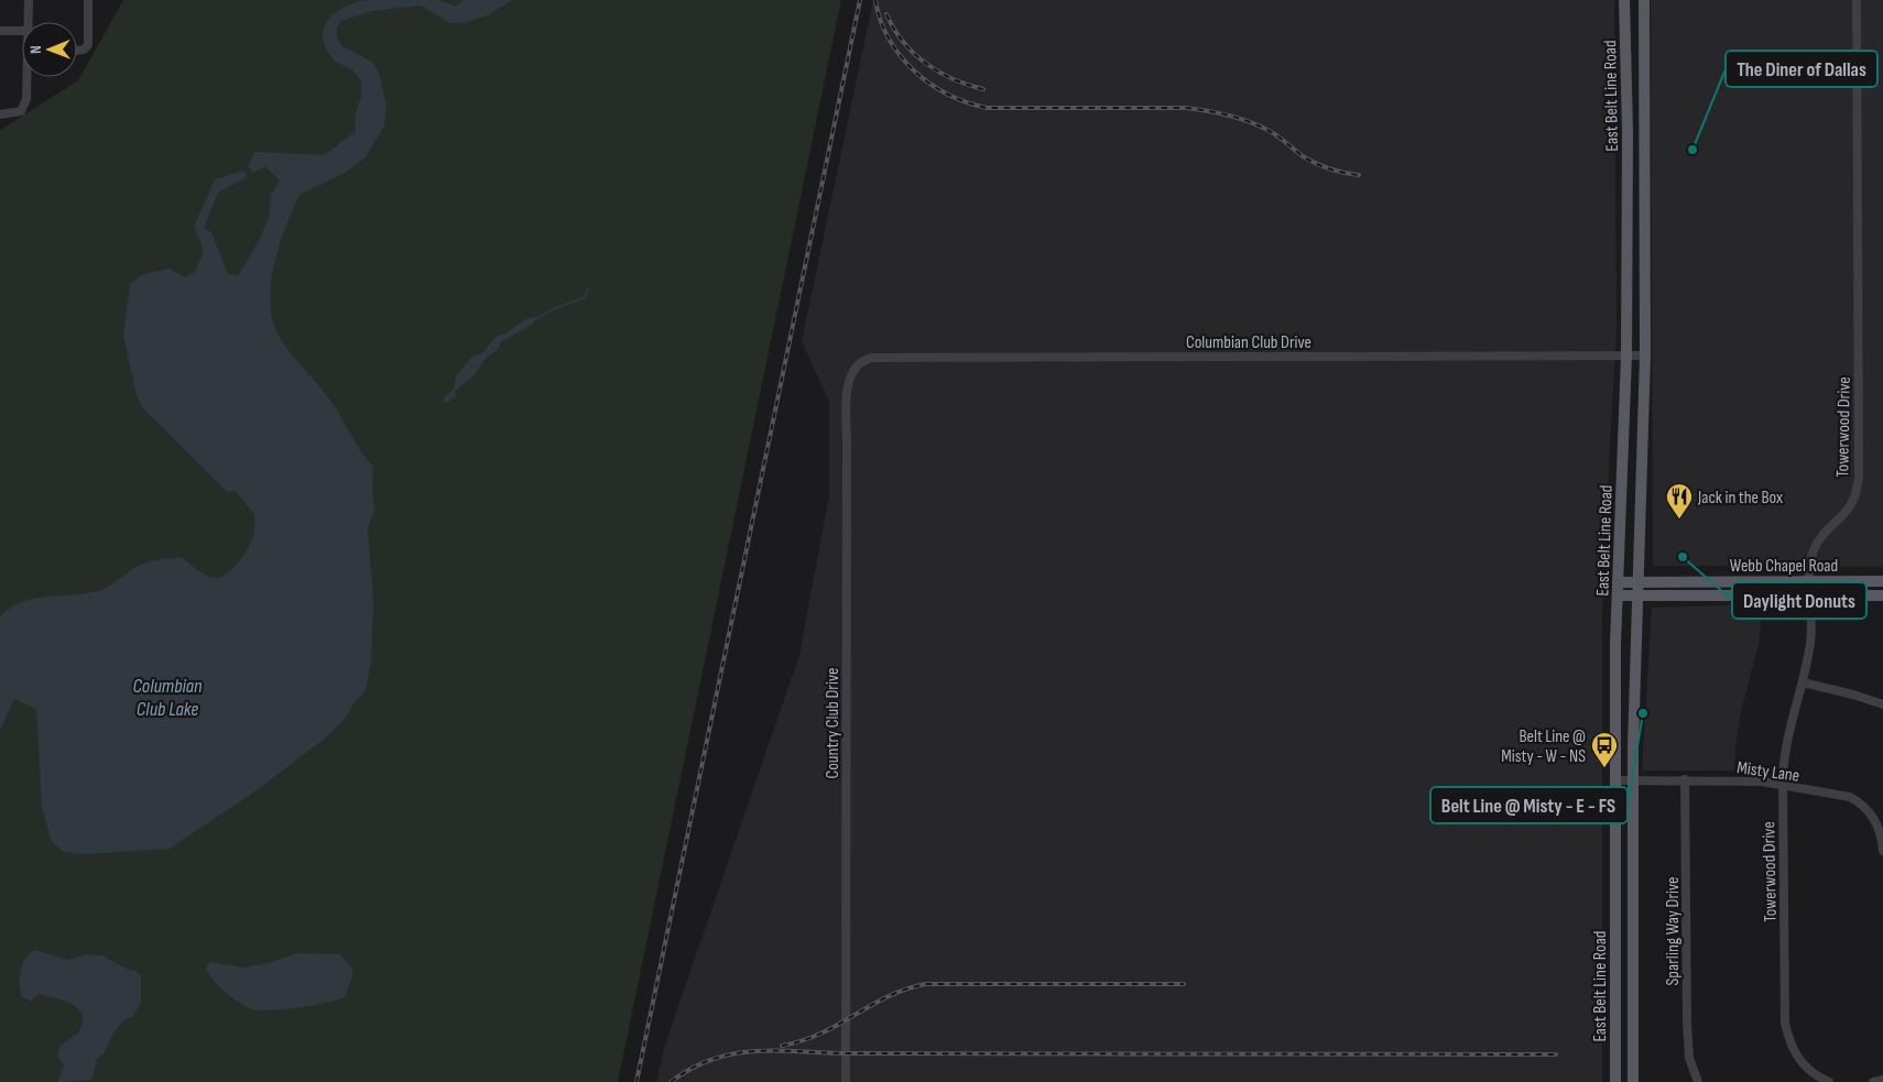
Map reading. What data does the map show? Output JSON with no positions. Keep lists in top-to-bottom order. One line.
{"streets":{"main road":["East Belt Line Road","Webb Chapel Road"],"street":["Columbian Club Drive","Towerwood Drive","Country Club Drive","Misty Lane","Sparling Way Drive"]},"crossings":[["East Belt Line Road","Columbian Club Drive"],["East Belt Line Road","Webb Chapel Road"],["East Belt Line Road","Misty Lane"],["Columbian Club Drive","Country Club Drive"],["Towerwood Drive","Webb Chapel Road"],["Towerwood Drive","Misty Lane"],["Misty Lane","Sparling Way Drive"]],"water":["Columbian Club Lake"],"places":{"other":["The Diner of Dallas","Daylight Donuts","Belt Line @ Misty - E - FS"],"restaurant":["Jack in the Box"],"bus stop":["Belt Line @ Misty - W - NS"]},"north":"left"}
